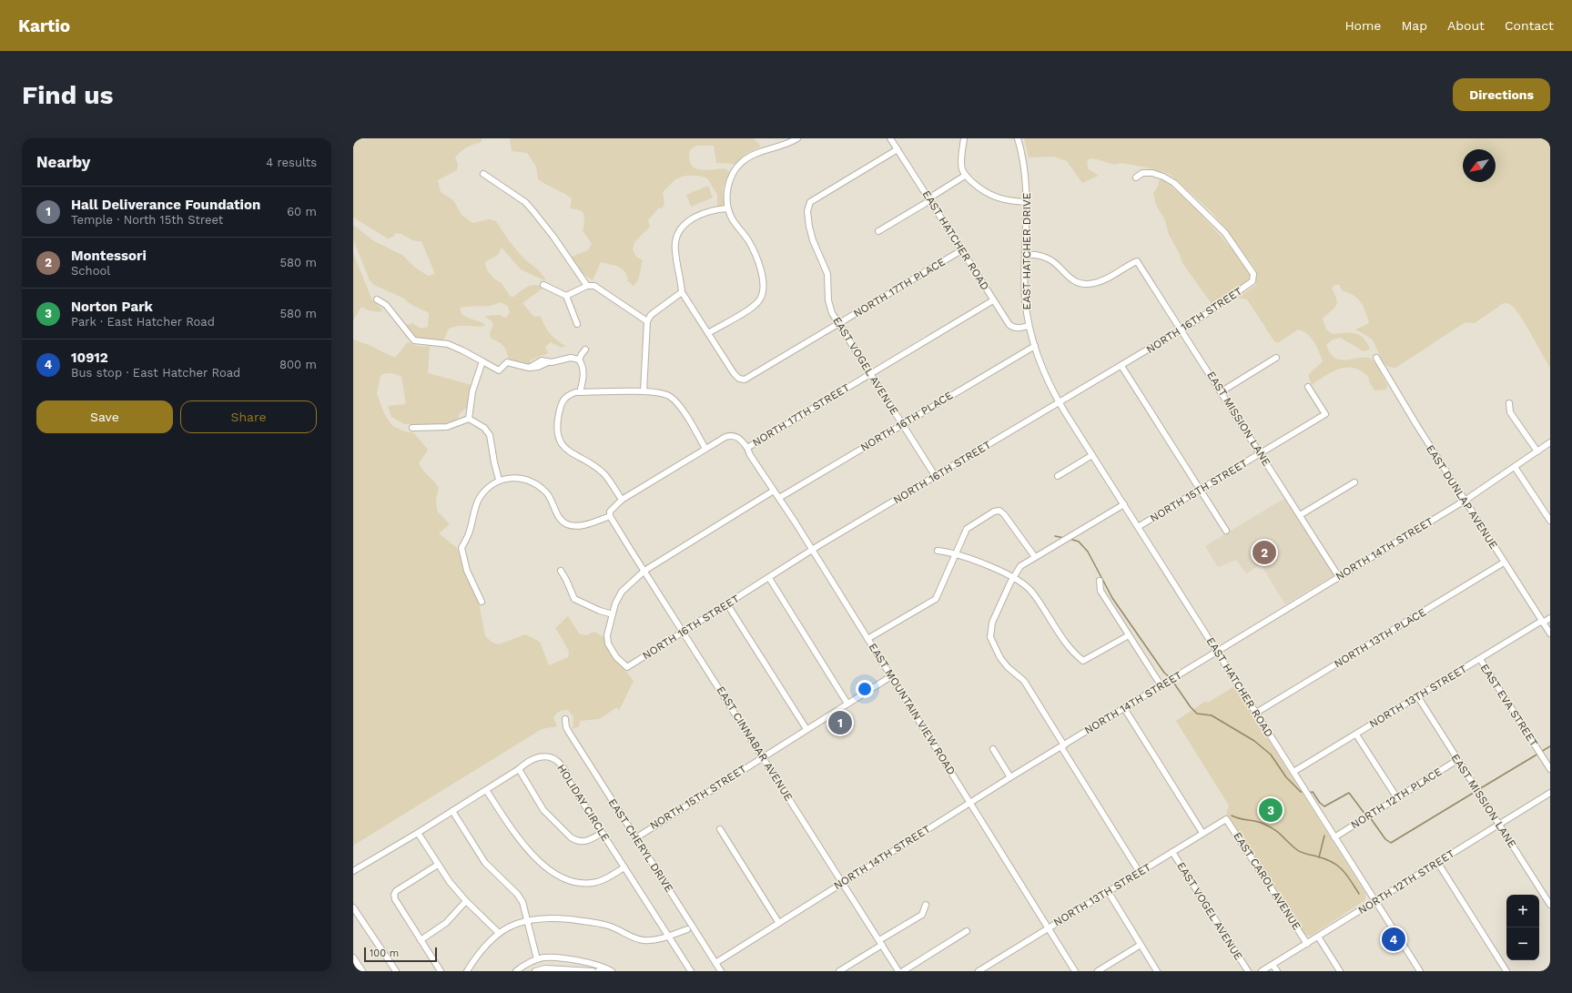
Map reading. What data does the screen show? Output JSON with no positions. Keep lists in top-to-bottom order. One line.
{"streets":{"street":["EAST HATCHER ROAD","EAST HATCHER DRIVE","NORTH 17TH PLACE","NORTH 16TH STREET","EAST VOGEL AVENUE","NORTH 17TH STREET","EAST MISSION LANE","NORTH 16TH PLACE","NORTH 15TH STREET","EAST DUNLAP AVENUE","NORTH 14TH STREET","NORTH 13TH PLACE","NORTH 13TH STREET","EAST EVA STREET","EAST MOUNTAIN VIEW ROAD","EAST CINNABAR AVENUE","NORTH 12TH PLACE","HOLIDAY CIRCLE","EAST CHERYL DRIVE","EAST CAROL AVENUE","NORTH 12TH STREET"]},"crossings":[["EAST HATCHER ROAD","EAST HATCHER DRIVE"],["EAST HATCHER ROAD","NORTH 17TH PLACE"],["EAST HATCHER ROAD","NORTH 16TH STREET"],["EAST HATCHER ROAD","EAST VOGEL AVENUE"],["EAST HATCHER ROAD","NORTH 17TH STREET"],["EAST HATCHER ROAD","NORTH 15TH STREET"],["EAST HATCHER ROAD","NORTH 14TH STREET"],["EAST HATCHER ROAD","NORTH 13TH PLACE"],["EAST HATCHER ROAD","NORTH 13TH STREET"],["EAST HATCHER ROAD","NORTH 12TH PLACE"],["EAST HATCHER ROAD","NORTH 12TH STREET"],["EAST HATCHER DRIVE","NORTH 16TH STREET"],["EAST HATCHER DRIVE","EAST MISSION LANE"],["EAST HATCHER DRIVE","NORTH 16TH PLACE"],["NORTH 17TH PLACE","EAST VOGEL AVENUE"],["NORTH 16TH STREET","EAST VOGEL AVENUE"],["NORTH 16TH STREET","EAST MISSION LANE"],["NORTH 16TH STREET","EAST MOUNTAIN VIEW ROAD"],["NORTH 16TH STREET","EAST CINNABAR AVENUE"],["EAST VOGEL AVENUE","NORTH 17TH STREET"],["EAST VOGEL AVENUE","NORTH 16TH PLACE"],["EAST VOGEL AVENUE","NORTH 13TH STREET"],["NORTH 17TH STREET","EAST MOUNTAIN VIEW ROAD"],["NORTH 17TH STREET","EAST CINNABAR AVENUE"],["EAST MISSION LANE","NORTH 15TH STREET"],["EAST MISSION LANE","NORTH 14TH STREET"],["EAST MISSION LANE","NORTH 13TH STREET"],["EAST MISSION LANE","NORTH 12TH PLACE"],["EAST MISSION LANE","NORTH 12TH STREET"],["NORTH 16TH PLACE","EAST MOUNTAIN VIEW ROAD"],["NORTH 15TH STREET","EAST MOUNTAIN VIEW ROAD"],["NORTH 15TH STREET","EAST CINNABAR AVENUE"],["NORTH 15TH STREET","EAST CHERYL DRIVE"],["EAST DUNLAP AVENUE","NORTH 14TH STREET"],["EAST DUNLAP AVENUE","NORTH 13TH PLACE"],["EAST DUNLAP AVENUE","NORTH 13TH STREET"],["NORTH 14TH STREET","EAST MOUNTAIN VIEW ROAD"],["NORTH 14TH STREET","EAST CINNABAR AVENUE"],["NORTH 14TH STREET","EAST CHERYL DRIVE"],["NORTH 13TH STREET","EAST EVA STREET"],["NORTH 13TH STREET","EAST MOUNTAIN VIEW ROAD"],["NORTH 13TH STREET","EAST CAROL AVENUE"],["EAST CAROL AVENUE","NORTH 12TH STREET"]],"scale_bar":"100 m","north":"bottom left","page":{"header":"Kartio","nav":["Home","Map","About","Contact"],"buttons":["Directions",["Save","Share"]],"title":"Find us","heading":["Nearby","4 results"],"list":[{"mark":"1","name":"Hall Deliverance Foundation","note":"Temple · North 15th Street","value":"60 m"},{"mark":"2","name":"Montessori","note":"School","value":"580 m"},{"mark":"3","name":"Norton Park","note":"Park · East Hatcher Road","value":"580 m"},{"mark":"4","name":"10912","note":"Bus stop · East Hatcher Road","value":"800 m"}],"pins":["2","1","3","4"],"map_buttons":["+","−"],"scale":"100 m"}}
